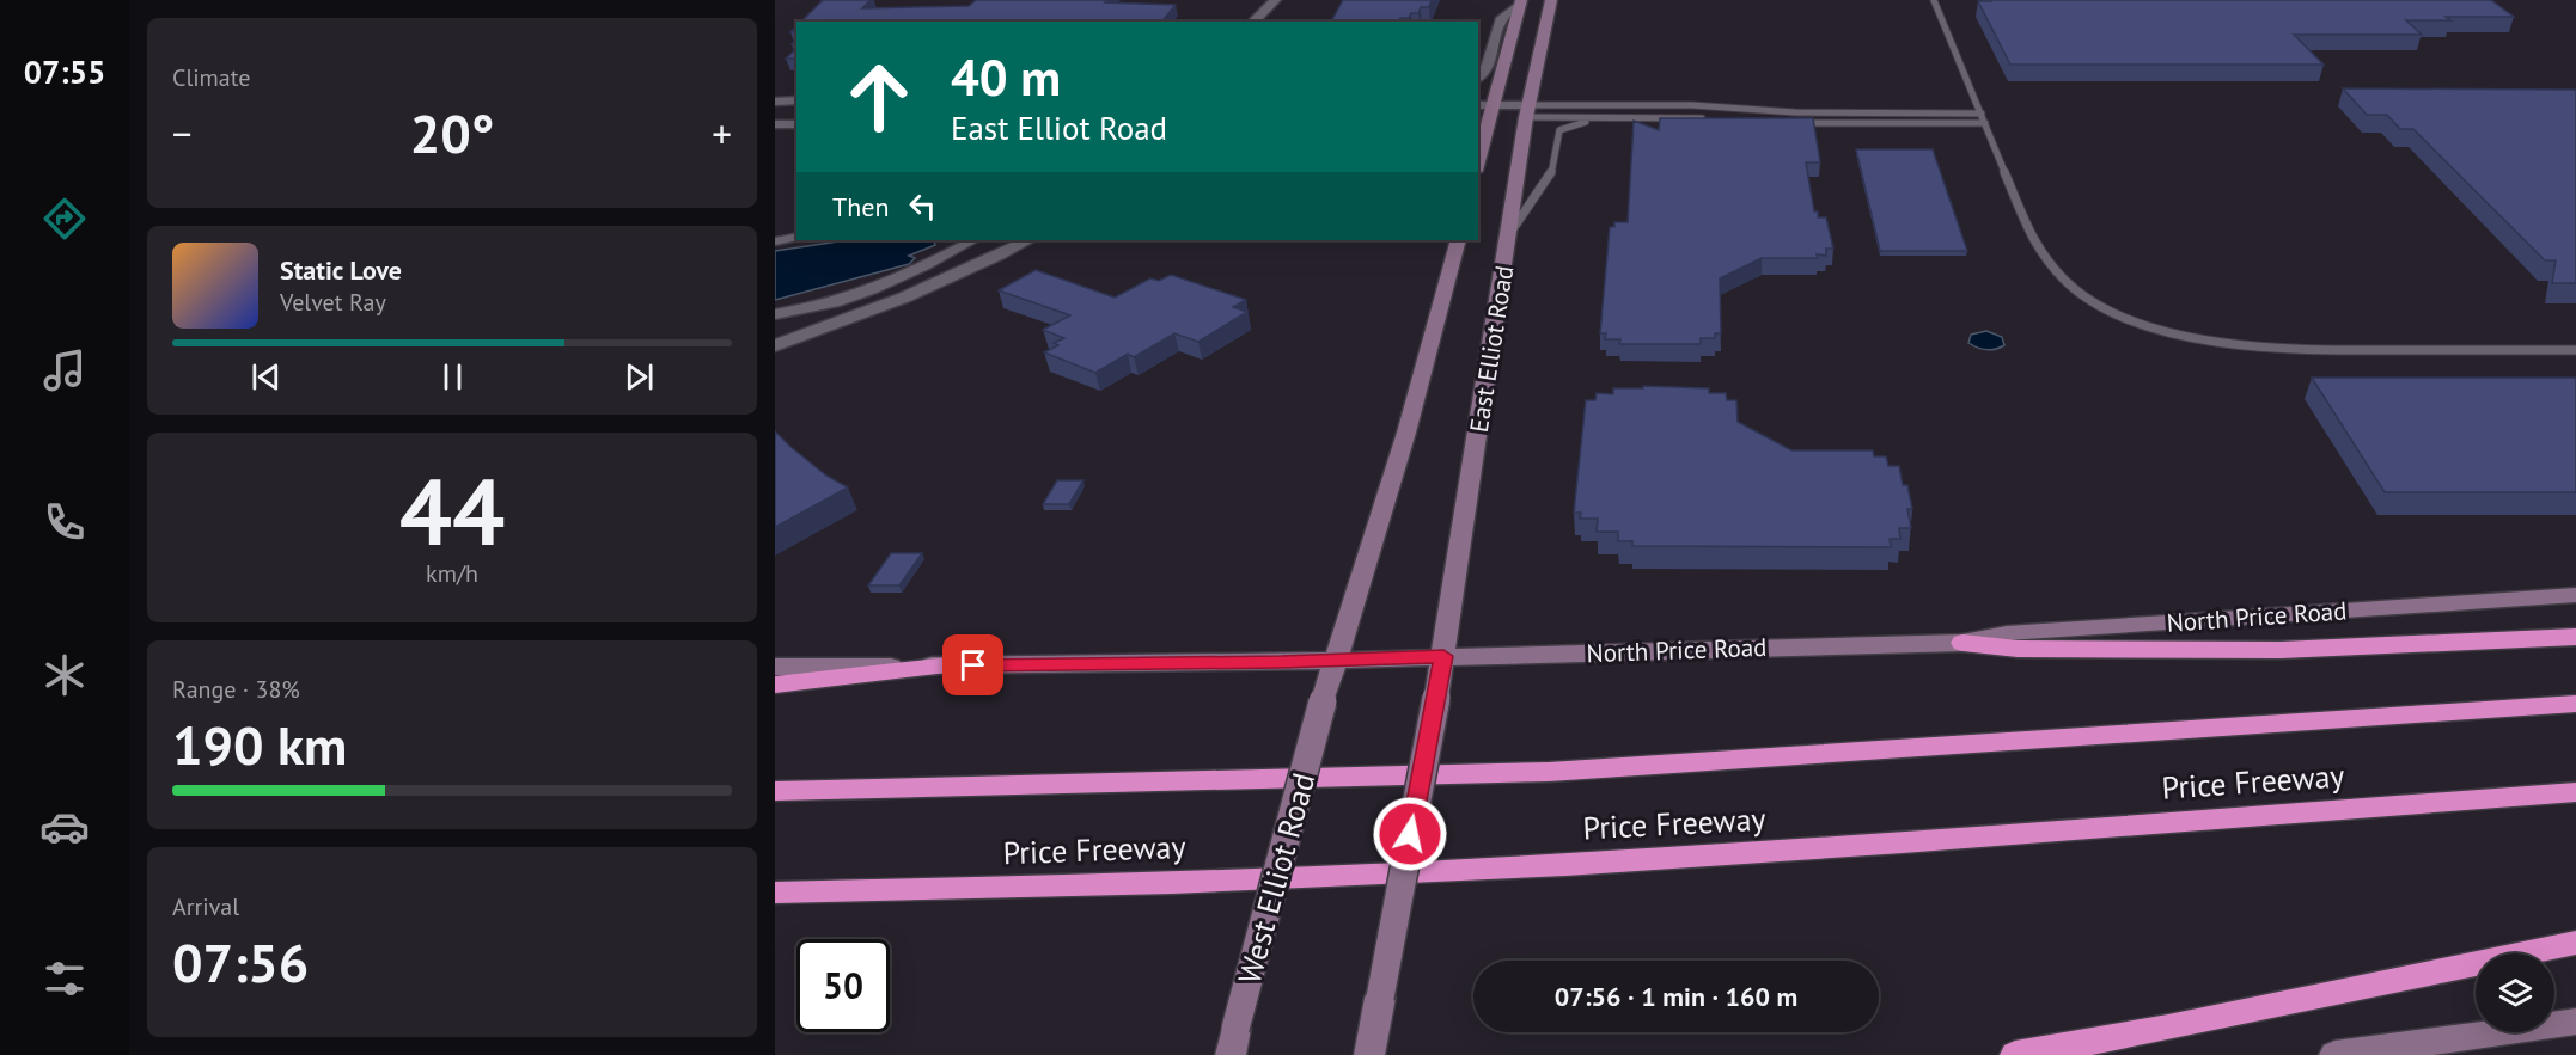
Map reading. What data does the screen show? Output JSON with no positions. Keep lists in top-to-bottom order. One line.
{"streets":{"highway":["Price Freeway"],"main road":["East Elliot Road","North Price Road","West Elliot Road"]},"crossings":[["East Elliot Road","North Price Road"],["East Elliot Road","West Elliot Road"]],"page":{"tabs":"07:55","tile":["Climate",["44","km/h"],["Range · 38%","190 km"],["Arrival","07:56"]],"turn":["40 m","East Elliot Road"],"heat":["−","20°","+"],"then":"Then","song":["Static Love","Velvet Ray"],"limit":"50","trip":"07:56 · 1 min · 160 m"}}
